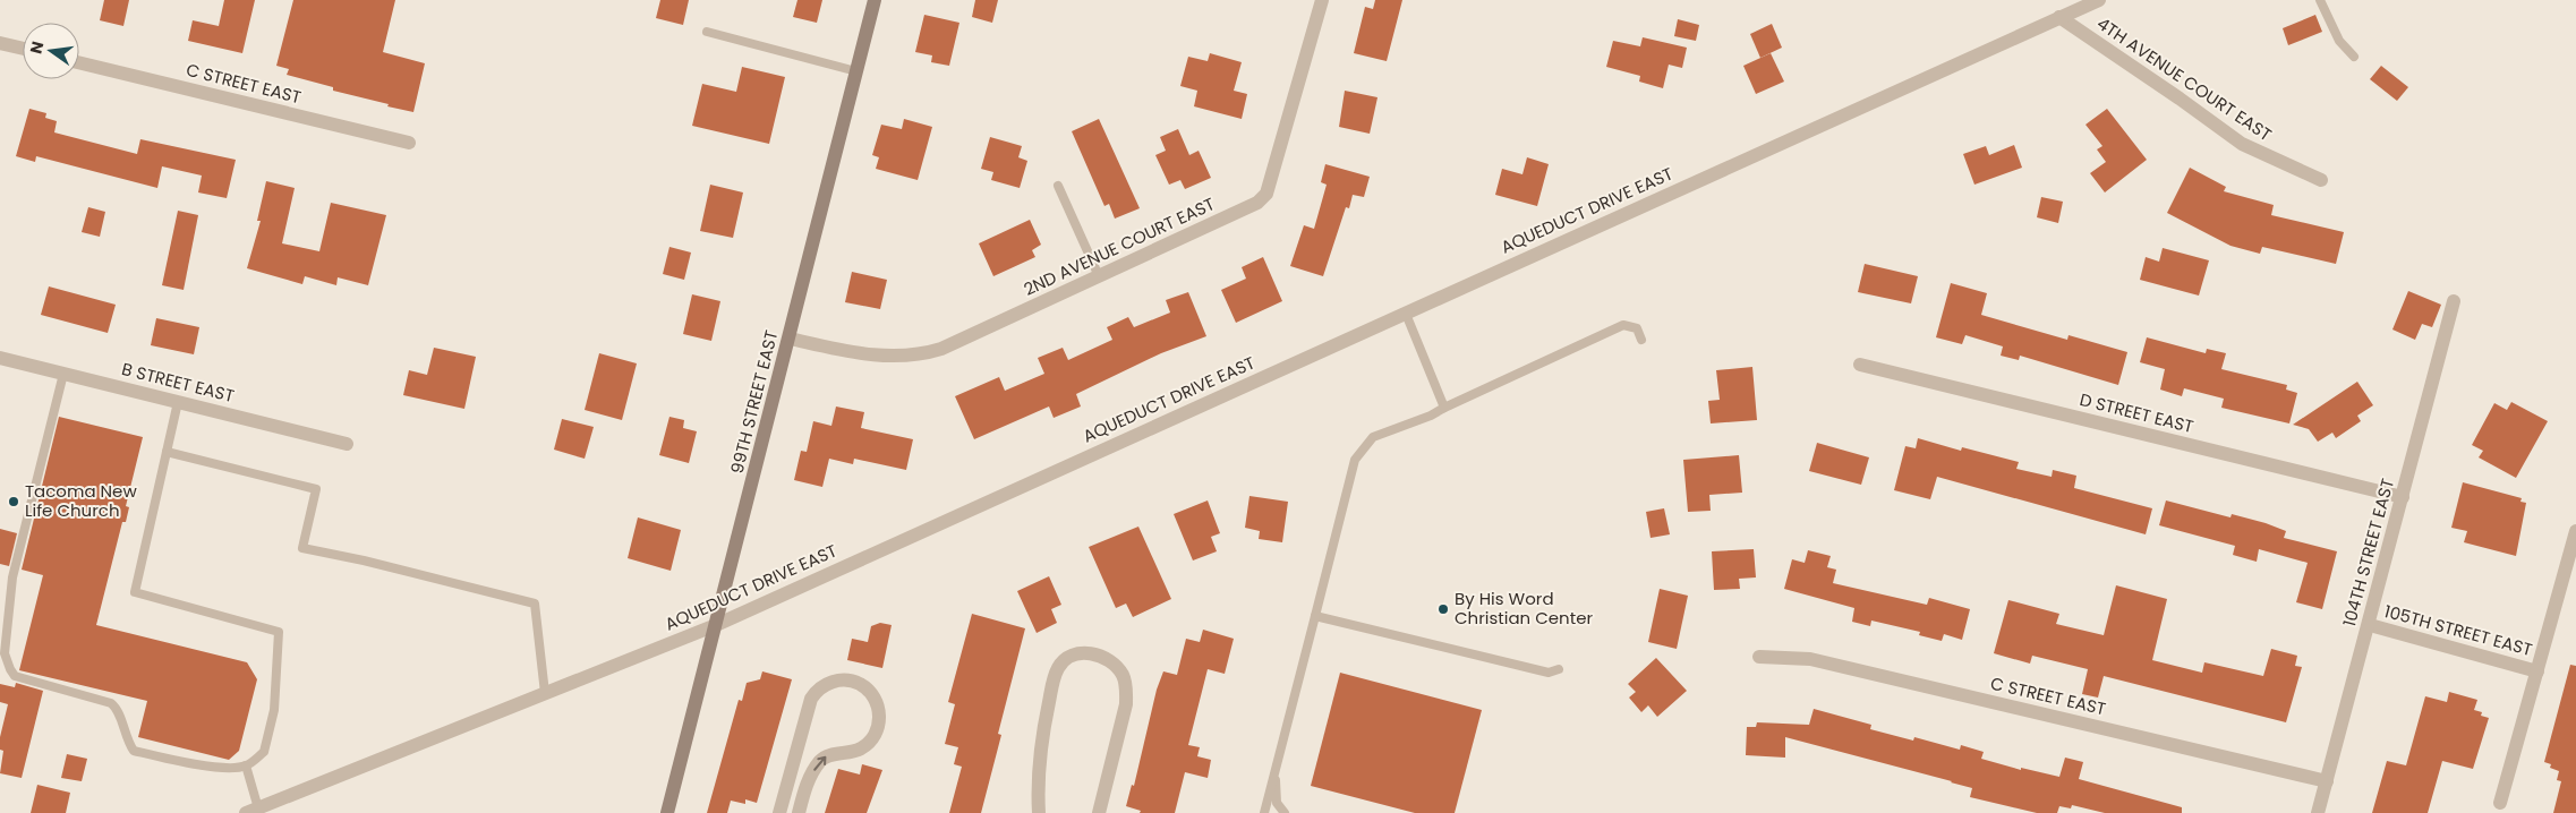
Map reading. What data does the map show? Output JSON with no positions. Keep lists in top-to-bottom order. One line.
{"streets":{"street":["4TH AVENUE COURT EAST","C STREET EAST","AQUEDUCT DRIVE EAST","2ND AVENUE COURT EAST","B STREET EAST","99TH STREET EAST","D STREET EAST","104TH STREET EAST","105TH STREET EAST"]},"crossings":[["4TH AVENUE COURT EAST","AQUEDUCT DRIVE EAST"],["C STREET EAST","104TH STREET EAST"],["AQUEDUCT DRIVE EAST","99TH STREET EAST"],["2ND AVENUE COURT EAST","99TH STREET EAST"],["D STREET EAST","104TH STREET EAST"],["104TH STREET EAST","105TH STREET EAST"]],"places":["Tacoma New Life Church","By His Word Christian Center"],"north":"left"}
